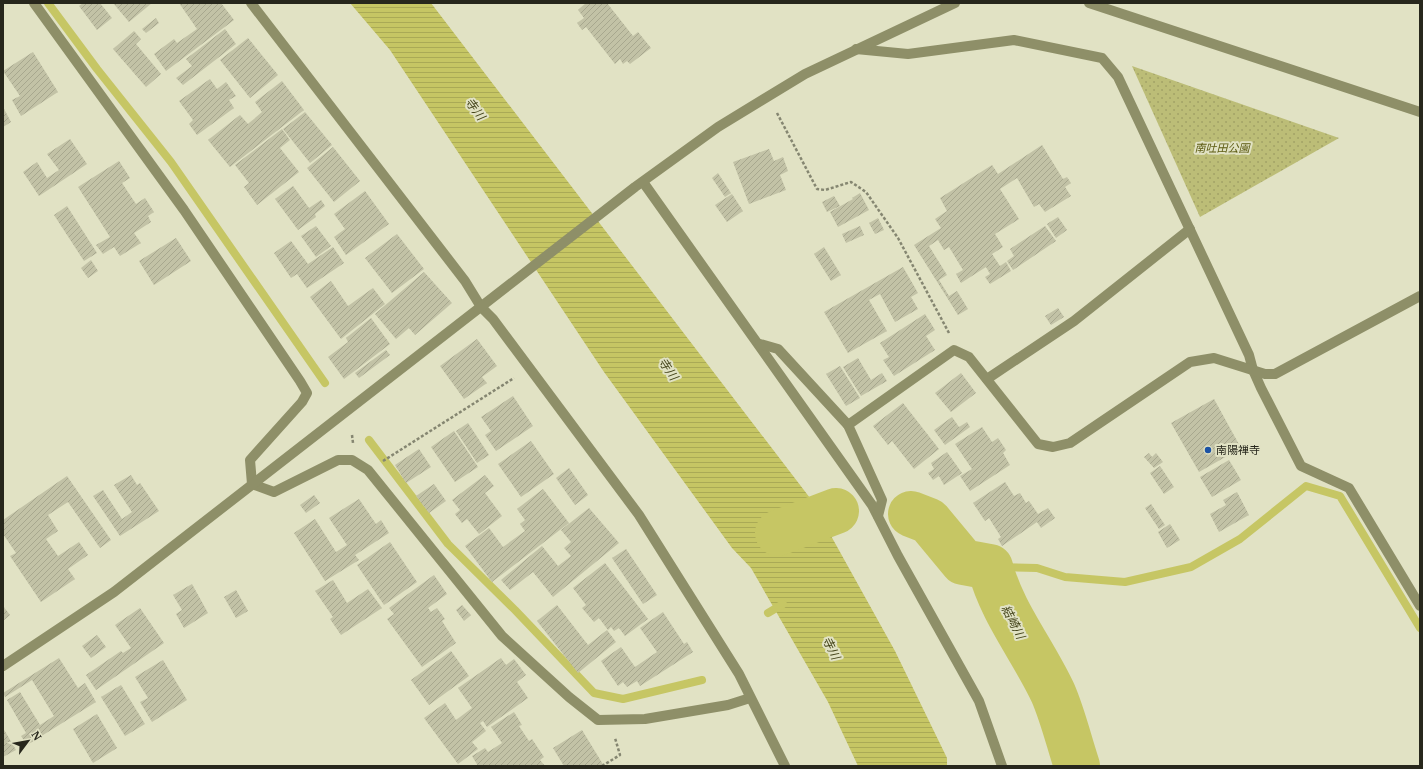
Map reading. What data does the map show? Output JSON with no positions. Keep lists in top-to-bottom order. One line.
{"water":["寺川","結崎川"],"parks":["南吐田公園"],"places":["南陽禅寺"],"north":"top right"}
